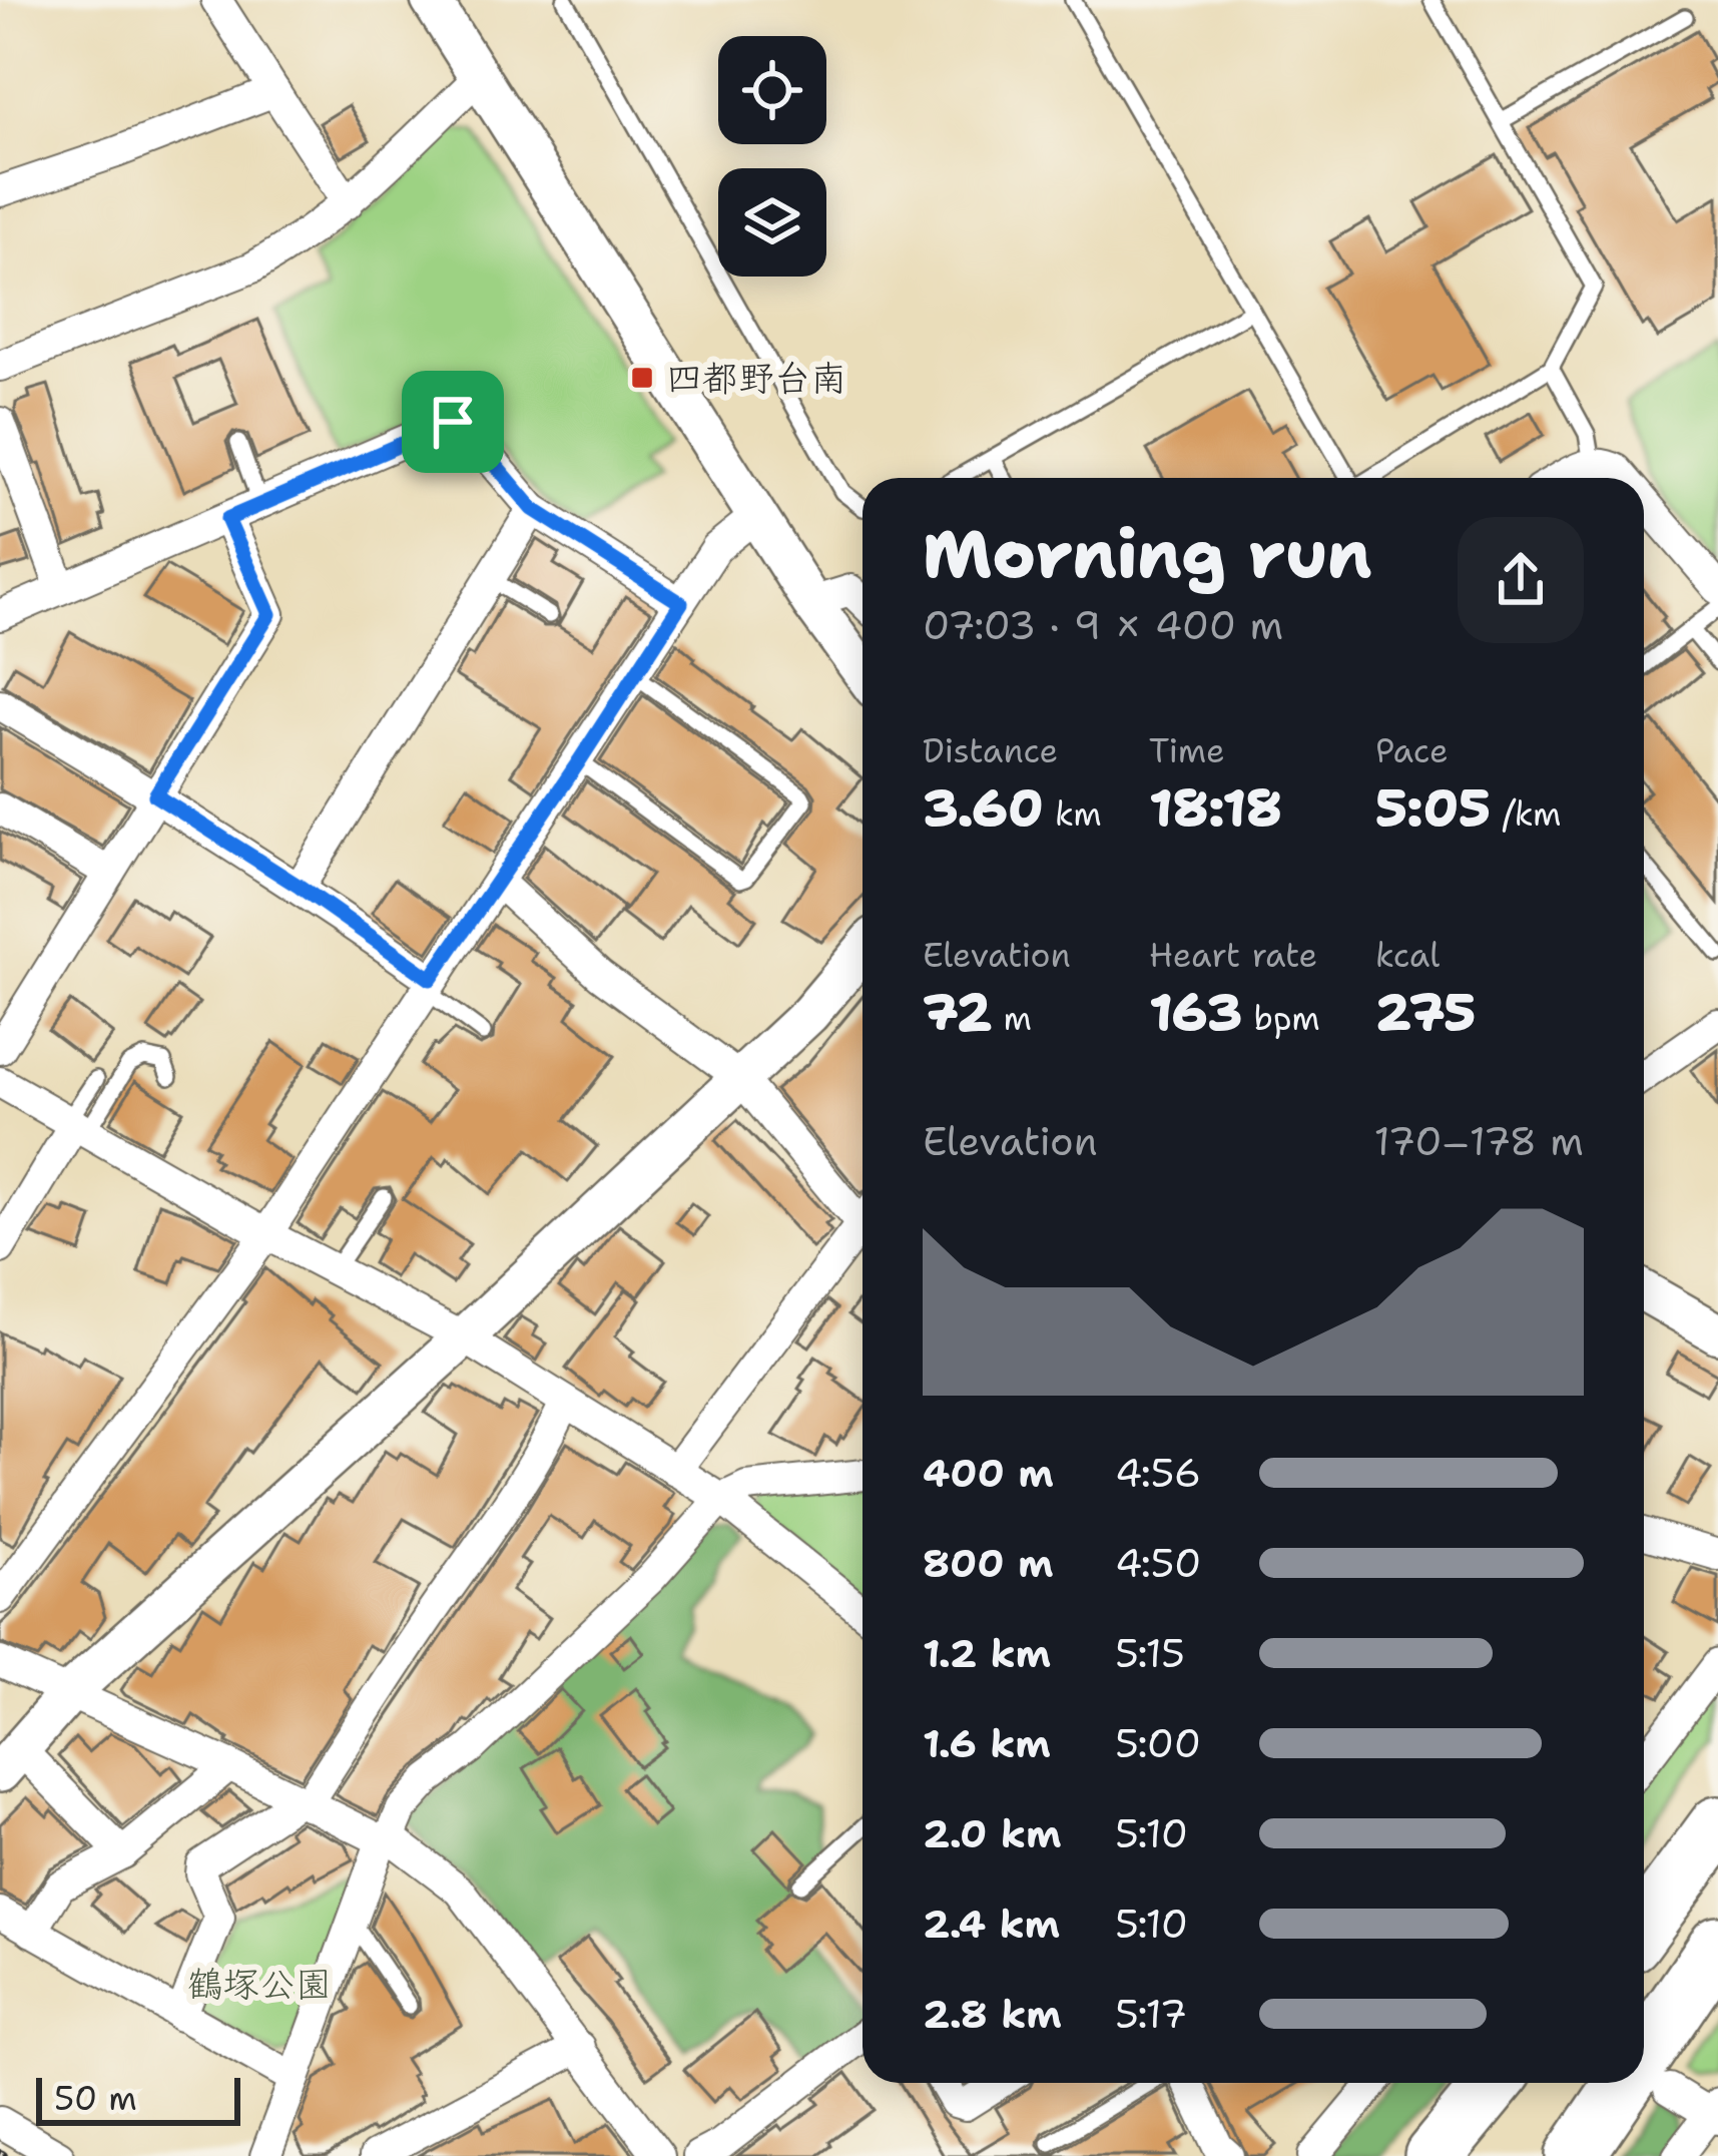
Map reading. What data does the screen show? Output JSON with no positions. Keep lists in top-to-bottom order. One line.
{"parks":["鶴塚公園"],"places":{"transit":["四都野台南"]},"scale_bar":"50 m","page":{"heading":["Morning run","07:03 · 9 × 400 m"],"stats":[["Distance","3.60 km"],["Time","18:18"],["Pace","5:05 /km"],["Elevation","72 m"],["Heart rate","163 bpm"],["kcal","275"]],"chart":["Elevation","170–178 m"],"list":[{"name":"400 m","note":"4:56"},{"name":"800 m","note":"4:50"},{"name":"1.2 km","note":"5:15"},{"name":"1.6 km","note":"5:00"},{"name":"2.0 km","note":"5:10"},{"name":"2.4 km","note":"5:10"},{"name":"2.8 km","note":"5:17"}],"scale":"50 m"}}
